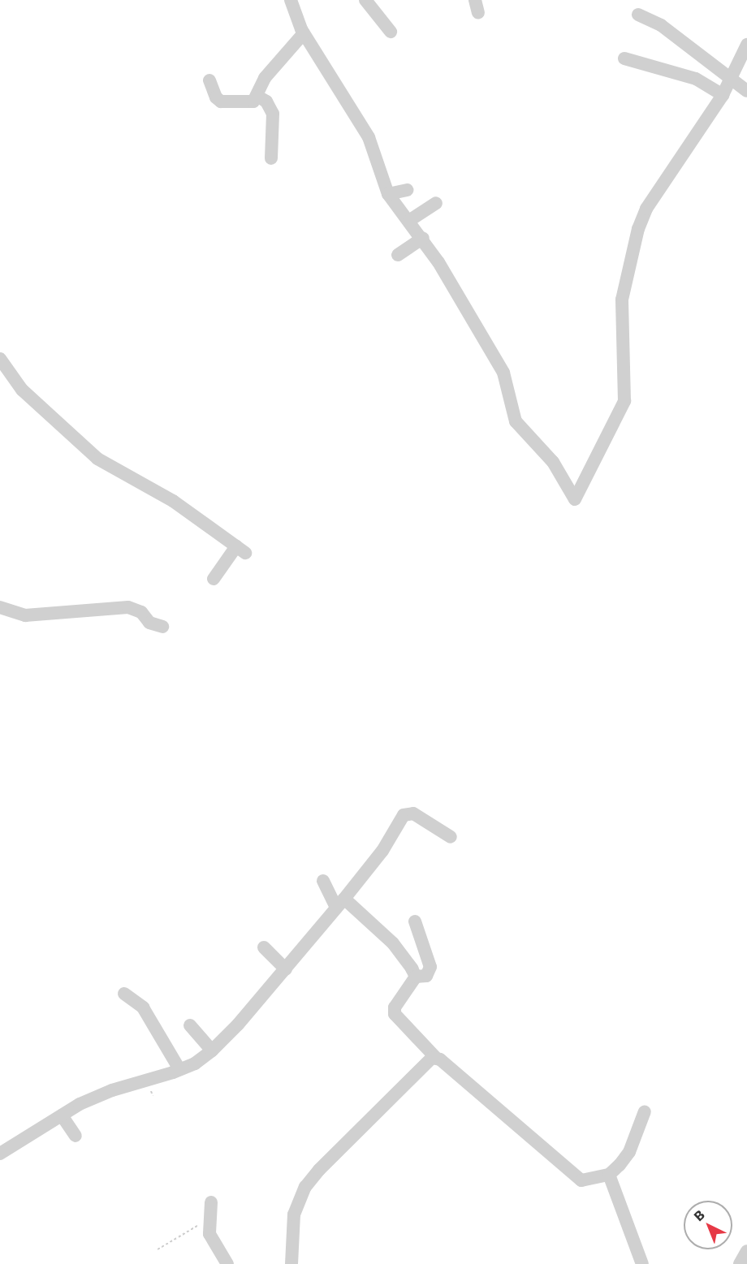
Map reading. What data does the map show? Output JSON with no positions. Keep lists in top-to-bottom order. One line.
{"north":"top left"}
